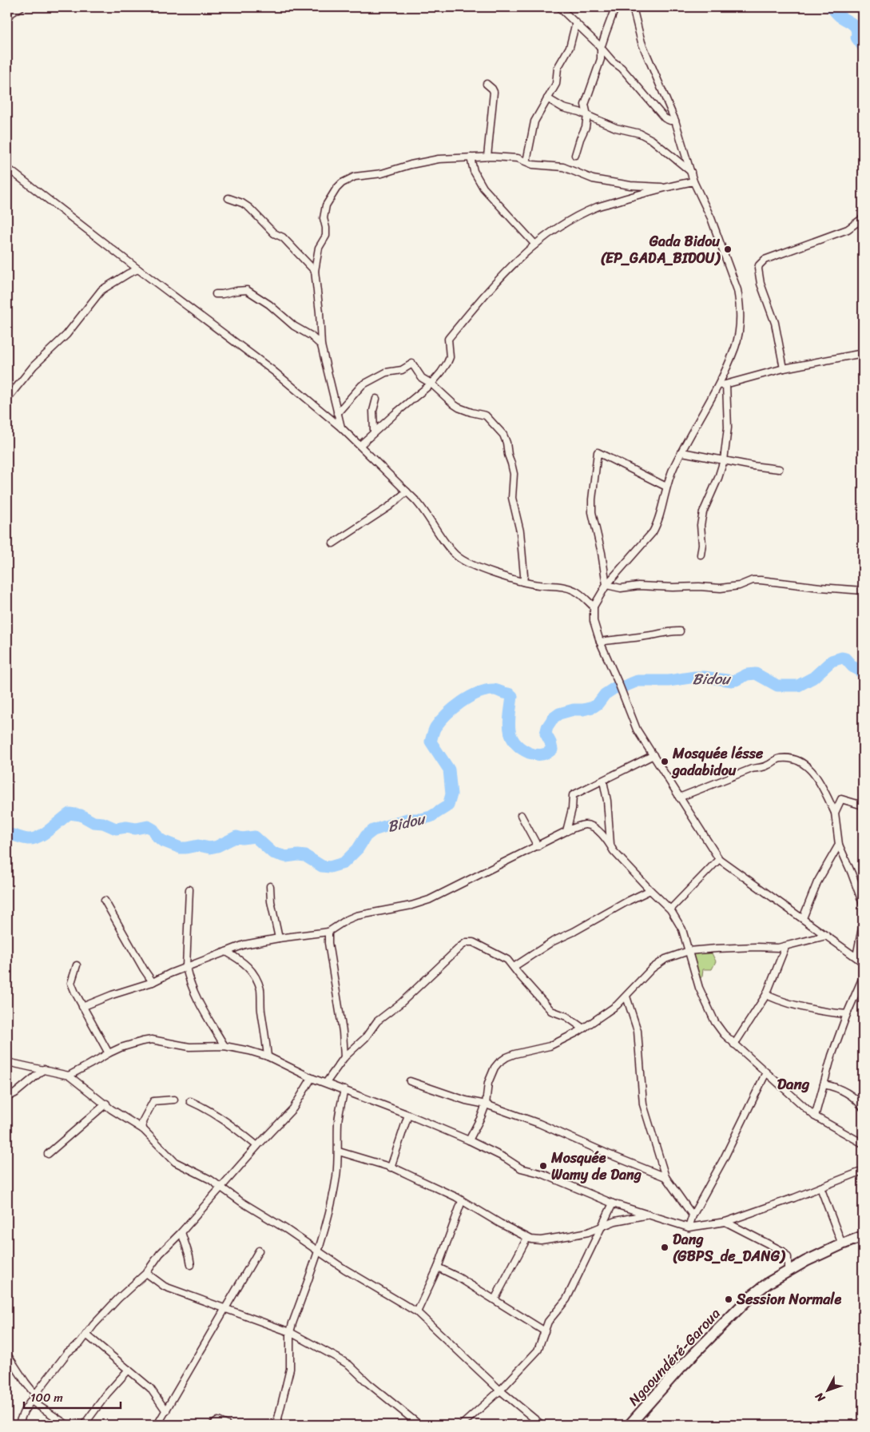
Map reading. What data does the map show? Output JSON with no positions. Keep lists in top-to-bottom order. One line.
{"streets":{"highway":["Ngaoundéré-Garoua"]},"districts":["Dang"],"water":["Bidou"],"places":["Gada Bidou (EP_GADA_BIDOU)","Mosquée lésse gadabidou","Mosquée Wamy de Dang","Dang (GBPS_de_DANG)","Session Normale"],"scale_bar":"100 m","north":"bottom left"}
